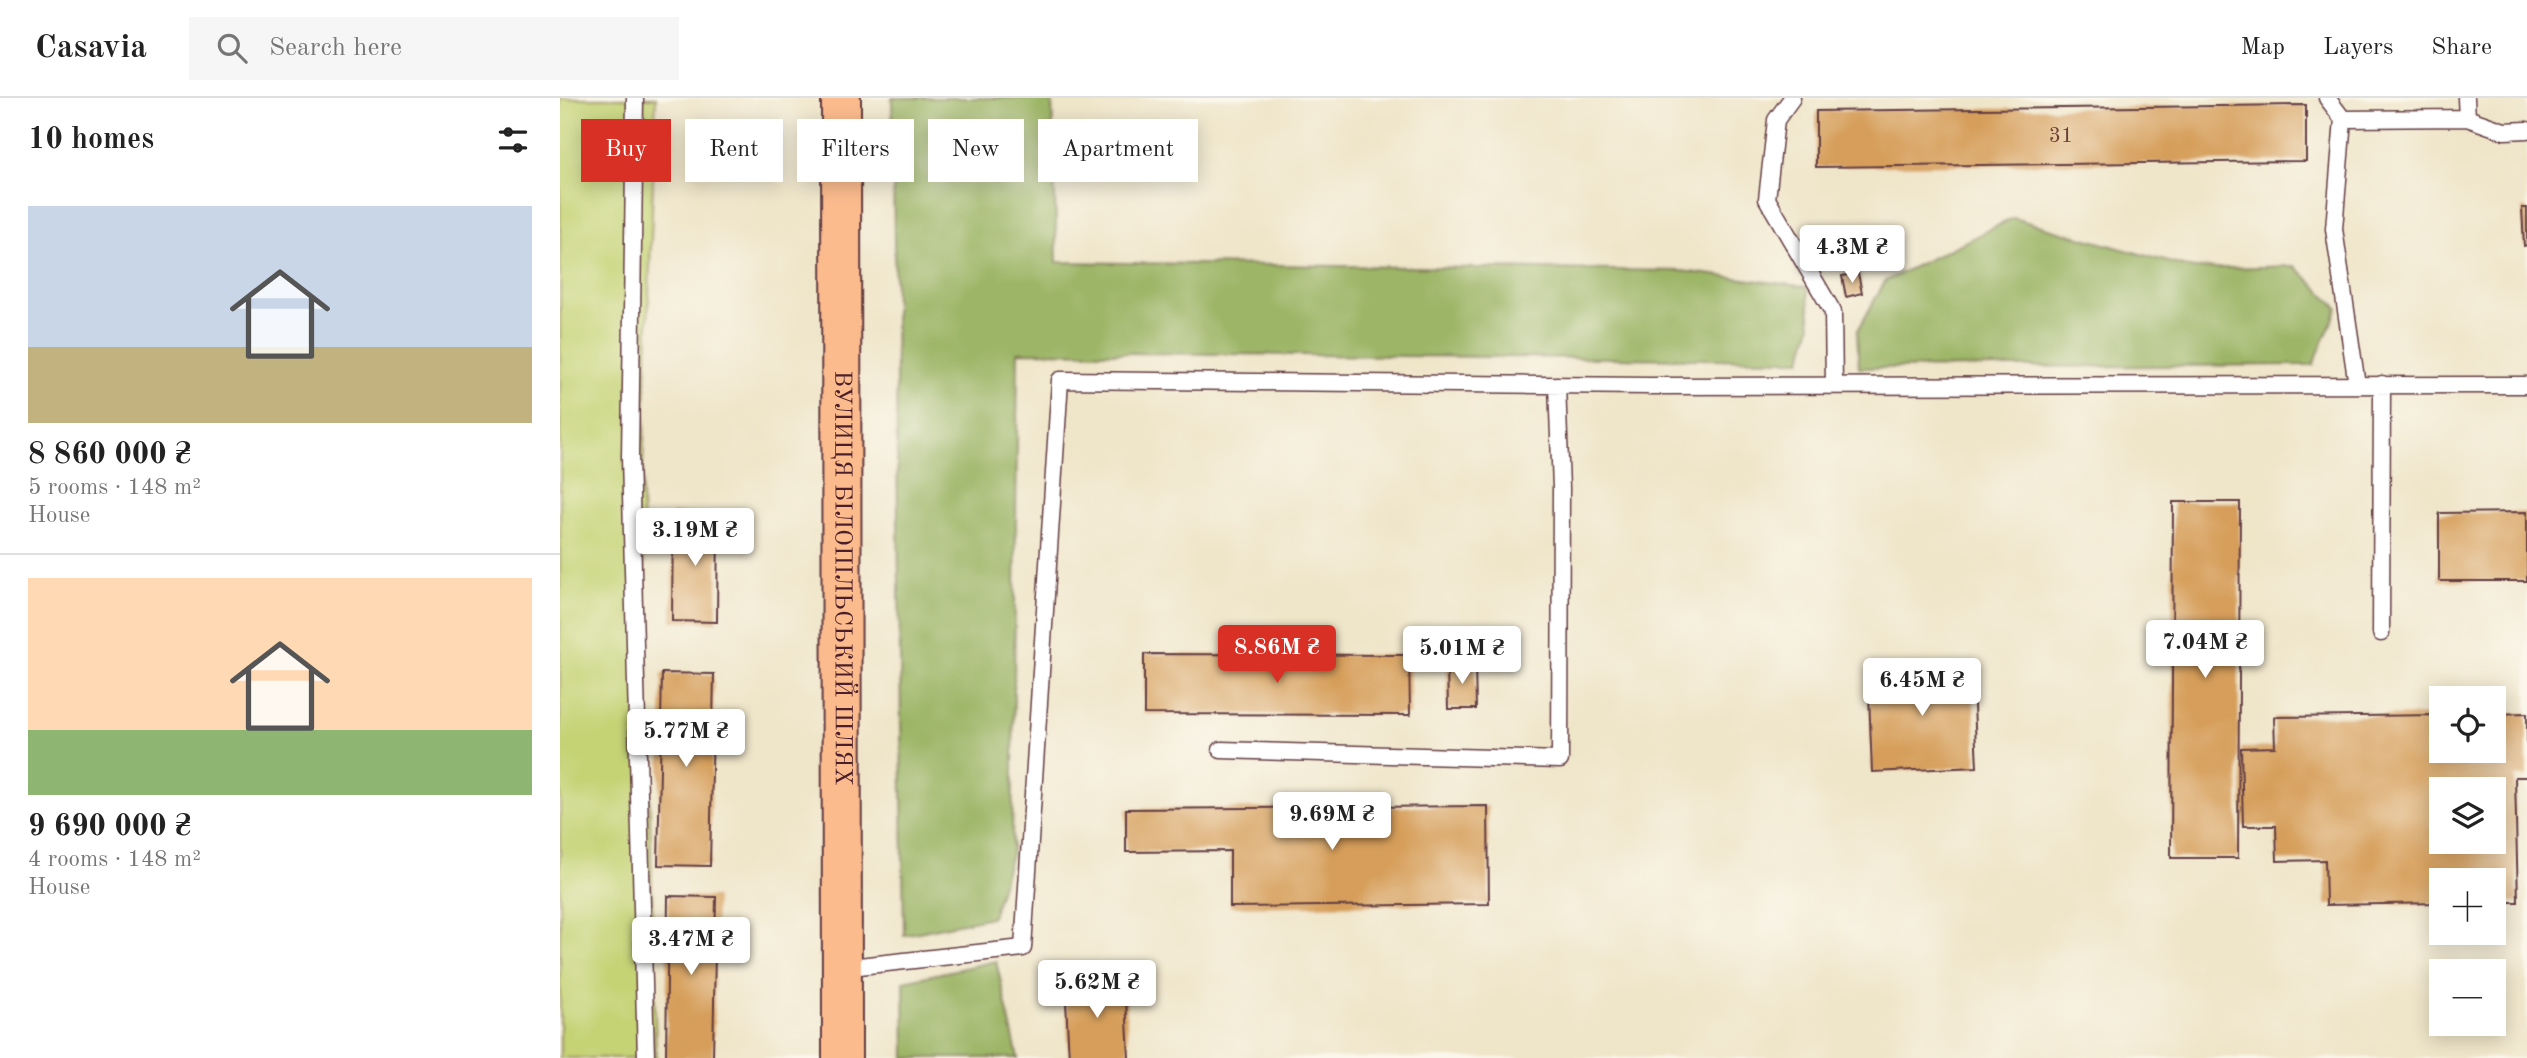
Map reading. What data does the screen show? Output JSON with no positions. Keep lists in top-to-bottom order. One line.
{"streets":{"main road":["ВУЛИЦЯ БІЛОПІЛЬСЬКИЙ ШЛЯХ"]},"house_numbers":["31"],"page":{"header":"Casavia","search":"Search here","nav":["Map","Layers","Share"],"heading":"10 homes","chip":["Buy","Rent","Filters","New","Apartment"],"list":[{"name":"8 860 000 ₴","note":"5 rooms · 148 m² · House"},{"name":"9 690 000 ₴","note":"4 rooms · 148 m² · House"}],"price":["4.3M ₴","3.19M ₴","7.04M ₴","8.86M ₴","5.01M ₴","6.45M ₴","5.77M ₴","9.69M ₴","3.47M ₴","5.62M ₴"],"map_buttons":["+","−"]}}
